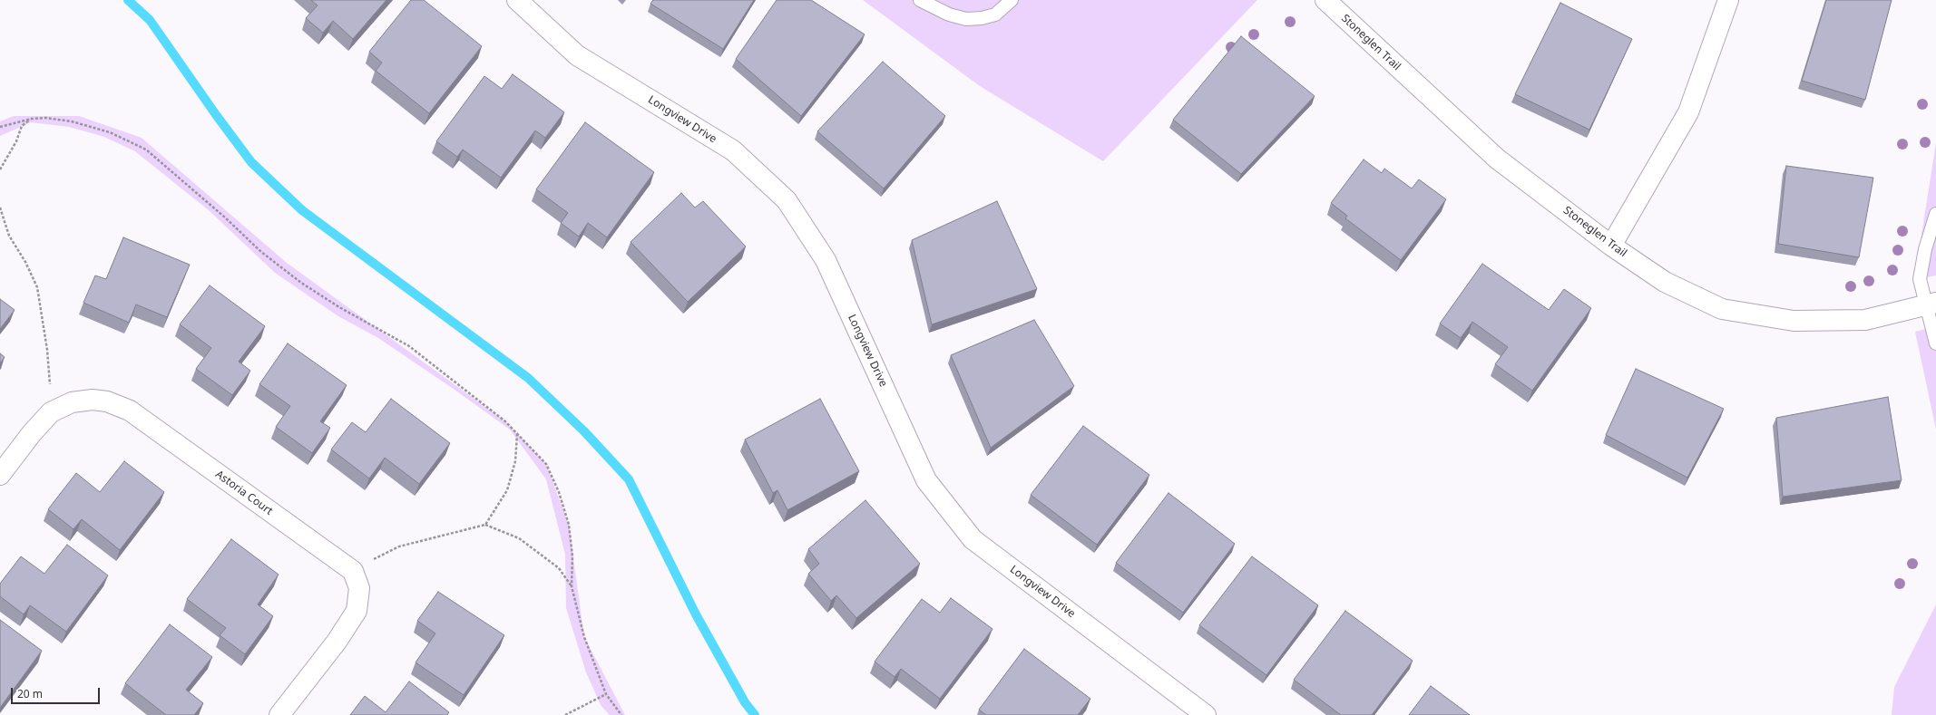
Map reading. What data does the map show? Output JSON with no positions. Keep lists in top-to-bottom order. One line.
{"streets":{"street":["Stoneglen Trail","Longview Drive","Astoria Court"]},"scale_bar":"20 m"}
